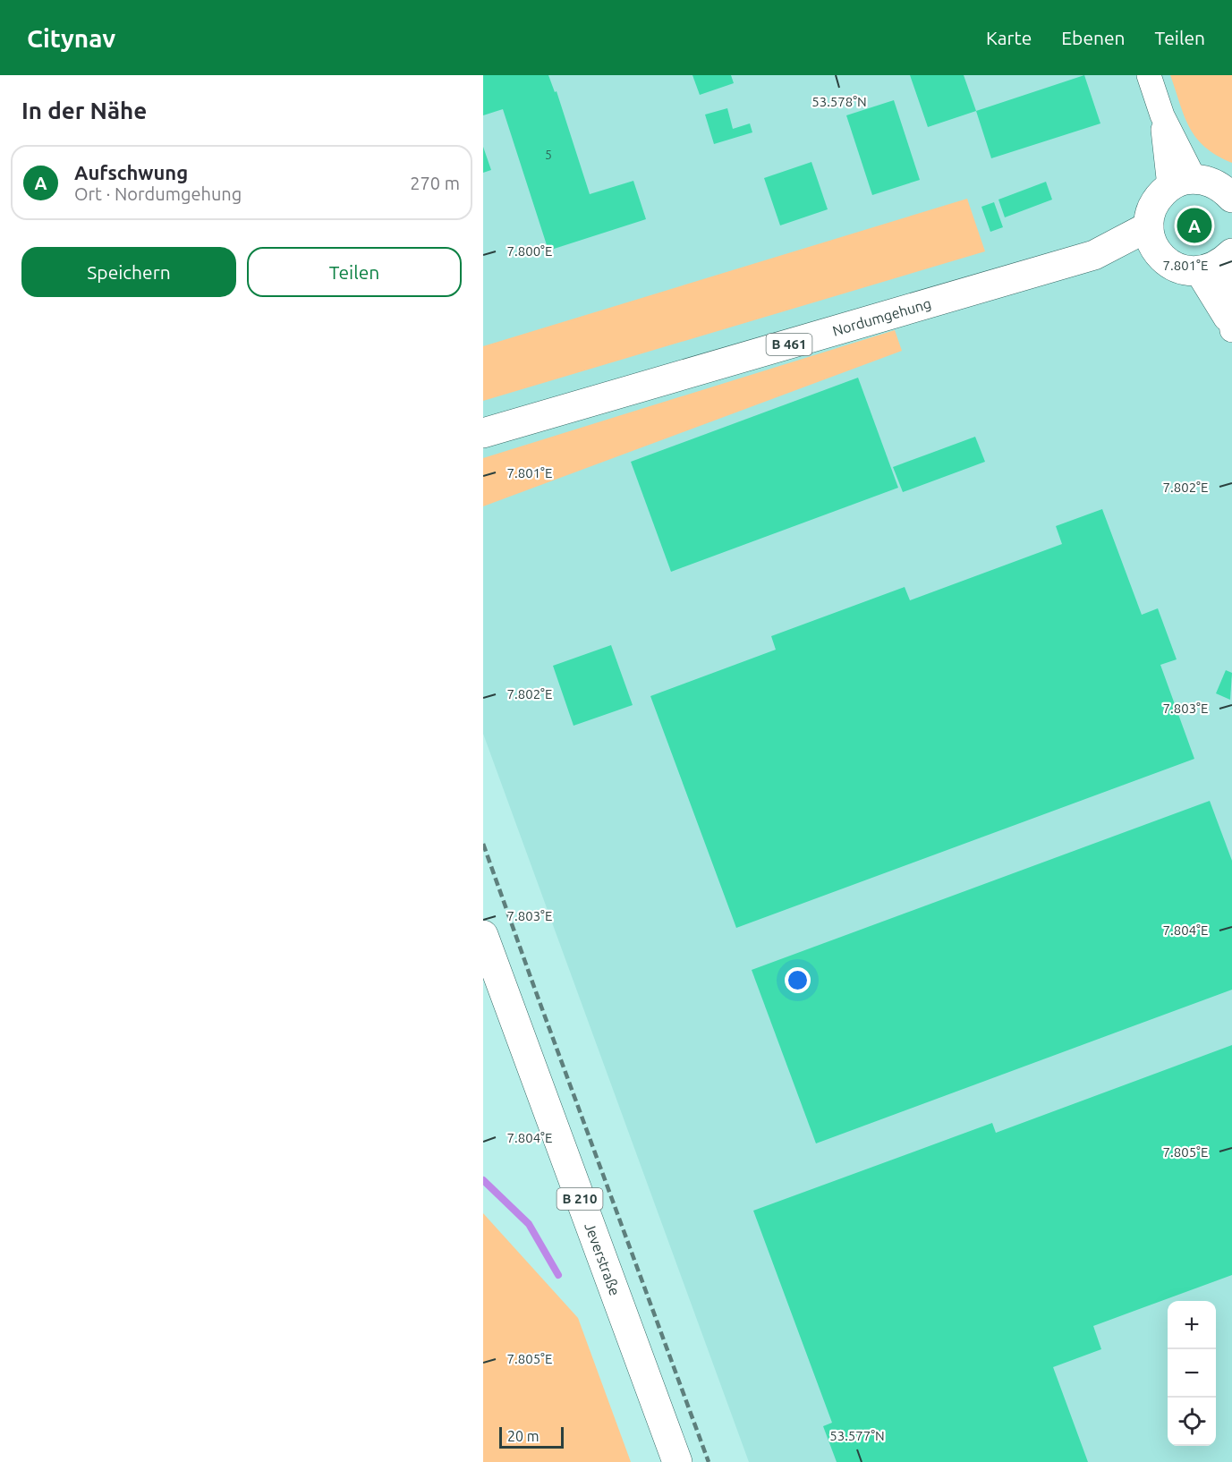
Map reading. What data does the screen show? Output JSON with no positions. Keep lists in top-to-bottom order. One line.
{"streets":{"main road":["Nordumgehung","B 461","B 210","Jeverstraße"]},"house_numbers":["5"],"scale_bar":"20 m","page":{"header":"Citynav","nav":["Karte","Ebenen","Teilen"],"heading":"In der Nähe","list":[{"mark":"A","name":"Aufschwung","note":"Ort · Nordumgehung","value":"270 m"}],"pins":"A","buttons":["Speichern","Teilen"],"map_buttons":["+","−"],"scale":"20 m"},"coordinates":["53.578°N","7.800°E","7.801°E","7.802°E","7.803°E","7.804°E","7.805°E","53.577°N"]}
